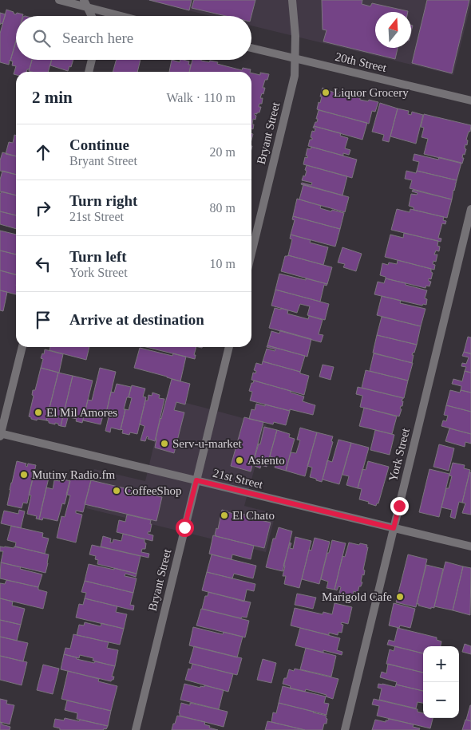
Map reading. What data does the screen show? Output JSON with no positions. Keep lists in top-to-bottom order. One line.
{"streets":{"street":["20th Street","Bryant Street","York Street","21st Street"]},"crossings":[["20th Street","Bryant Street"],["Bryant Street","21st Street"],["York Street","21st Street"]],"places":["Liquor Grocery","El Mil Amores","Serv-u-market","Asiento","Mutiny Radio.fm","CoffeeShop","El Chato","Marigold Cafe"],"north":"top","page":{"search":"Search here","heading":["2 min","Walk · 110 m"],"list":[["Continue","Bryant Street","20 m"],["Turn right","21st Street","80 m"],["Turn left","York Street","10 m"],"Arrive at destination"],"map_buttons":["+","−"]}}
